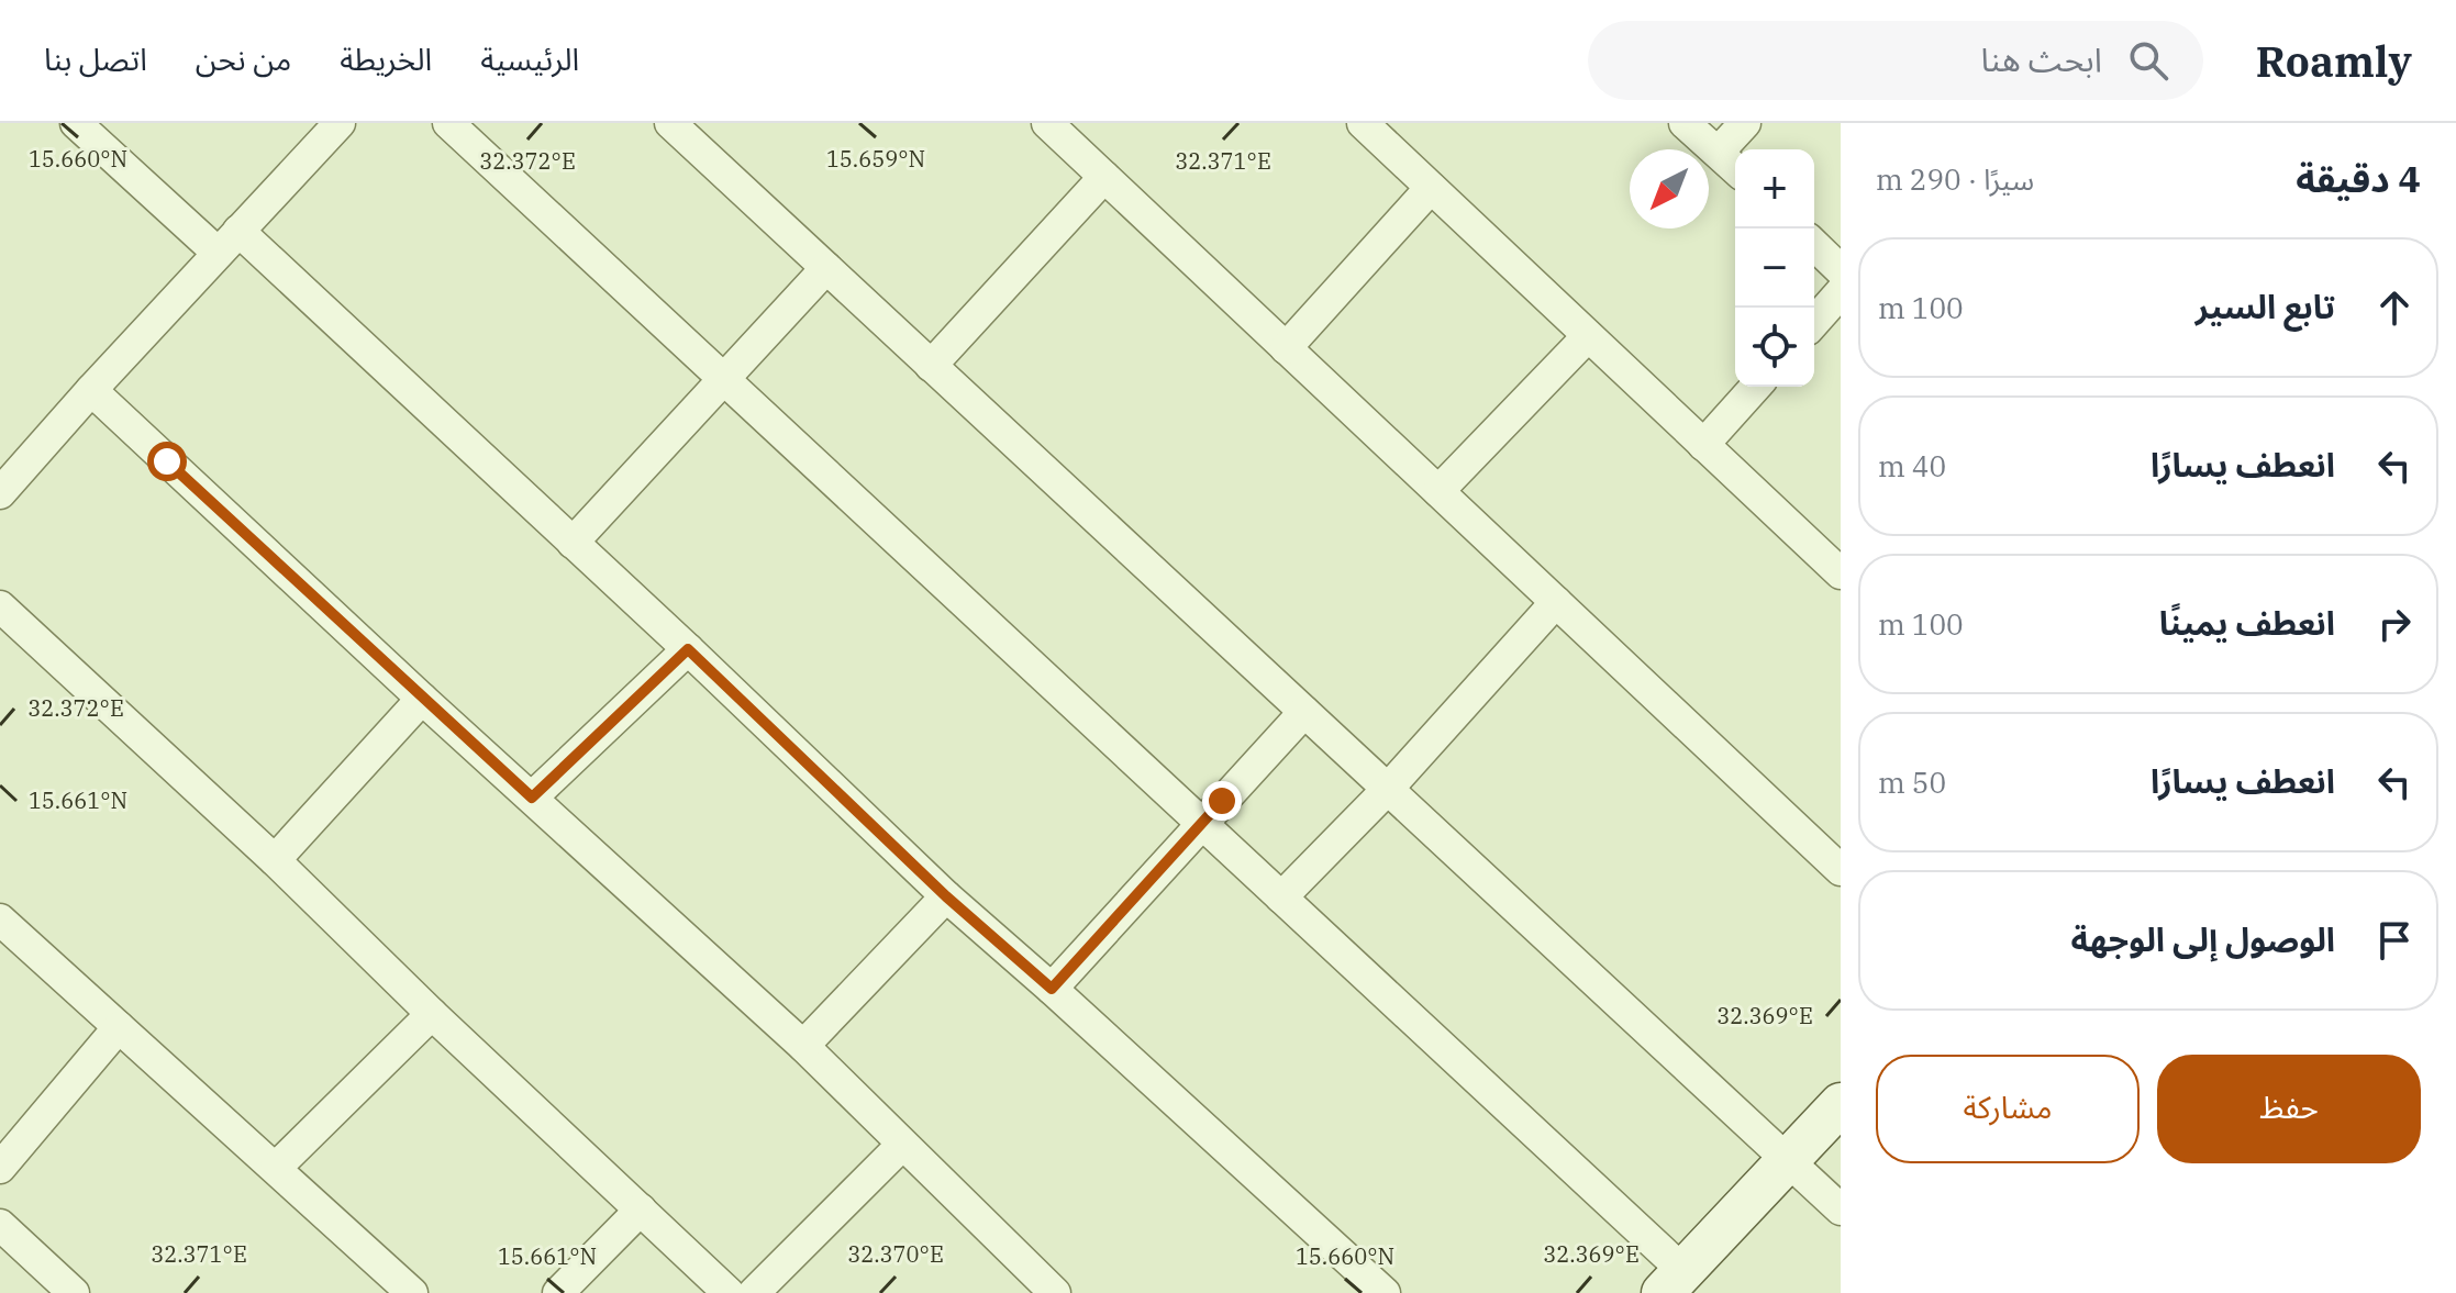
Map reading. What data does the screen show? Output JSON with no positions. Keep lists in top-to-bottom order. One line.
{"north":"bottom left","page":{"header":"Roamly","search":"ابحث هنا","nav":["الرئيسية","الخريطة","من نحن","اتصل بنا"],"heading":["4 دقيقة","سيرًا · 290 m"],"map_buttons":["+","−"],"list":[["تابع السير","100 m"],["انعطف يسارًا","40 m"],["انعطف يمينًا","100 m"],["انعطف يسارًا","50 m"],"الوصول إلى الوجهة"],"buttons":["حفظ","مشاركة"]},"coordinates":["15.660°N","15.659°N","32.372°E","32.371°E","15.661°N","32.369°E","32.370°E"]}
